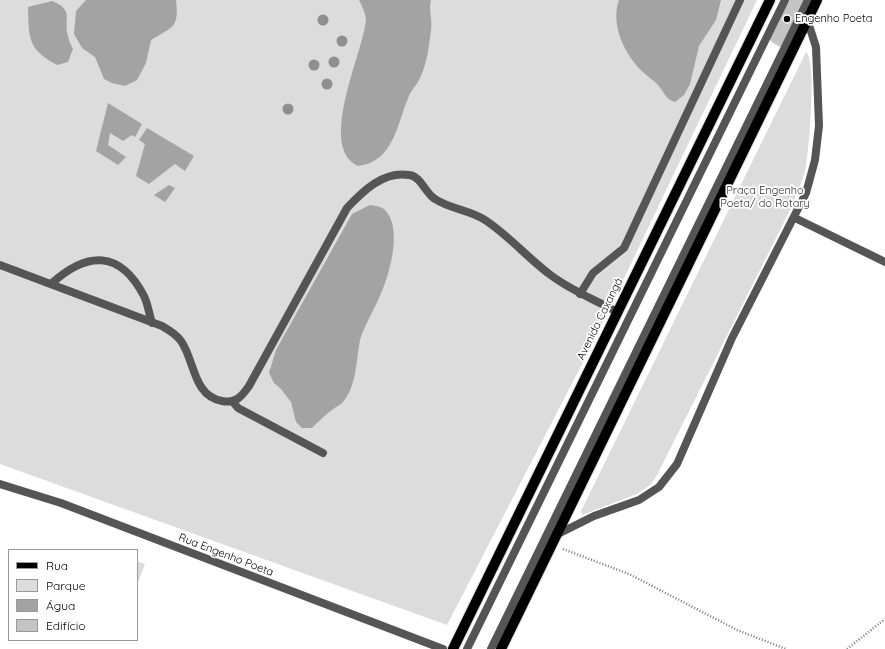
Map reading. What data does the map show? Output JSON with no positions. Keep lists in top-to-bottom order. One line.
{"streets":{"main road":["Avenida Caxangá"],"street":["Rua Engenho Poeta"]},"parks":["Praça Engenho Poeta/ do Rotary"],"places":["Engenho Poeta"],"legend":["Rua","Parque","Água","Edifício"]}
